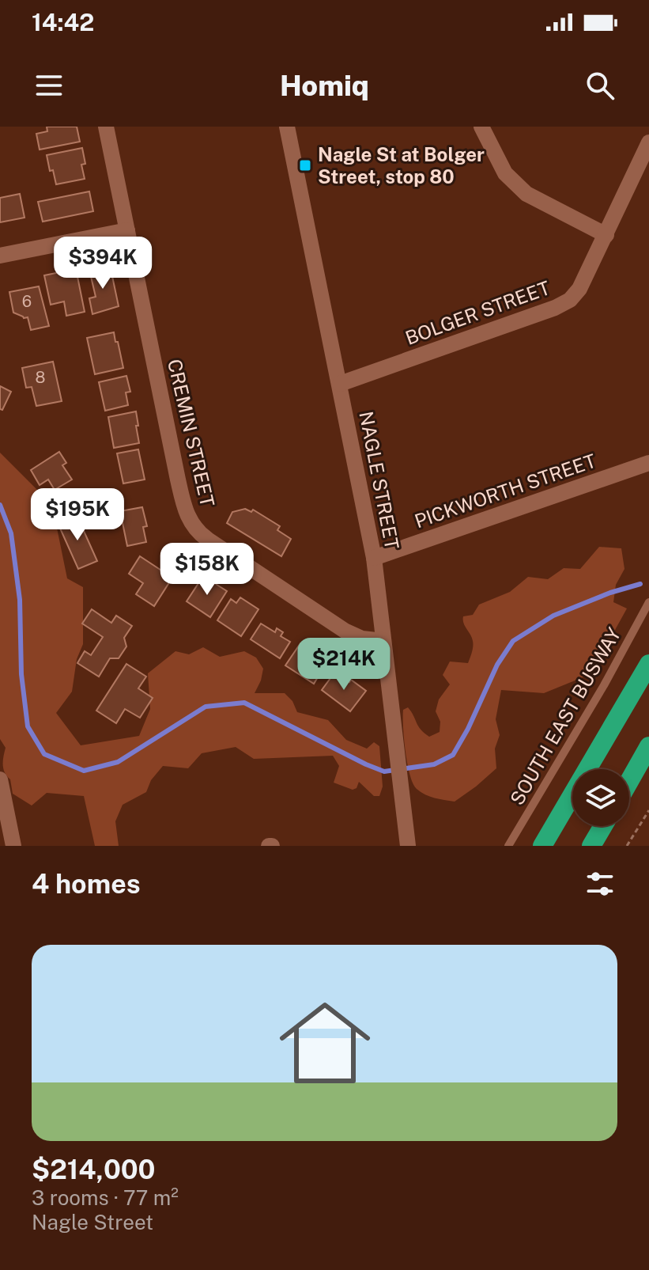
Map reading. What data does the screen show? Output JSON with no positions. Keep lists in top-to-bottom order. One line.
{"streets":{"street":["BOLGER STREET","CREMIN STREET","NAGLE STREET","PICKWORTH STREET"],"lane":["SOUTH EAST BUSWAY"]},"crossings":[["BOLGER STREET","NAGLE STREET"],["CREMIN STREET","NAGLE STREET"],["NAGLE STREET","PICKWORTH STREET"]],"places":{"transit":["Nagle St at Bolger Street, stop 80"]},"house_numbers":["6","8"],"page":{"status":"14:42","header":"Homiq","price":["$394K","$195K","$158K","$214K"],"heading":"4 homes","list":[{"name":"$214,000","note":"3 rooms · 77 m² · Nagle Street"}]}}
